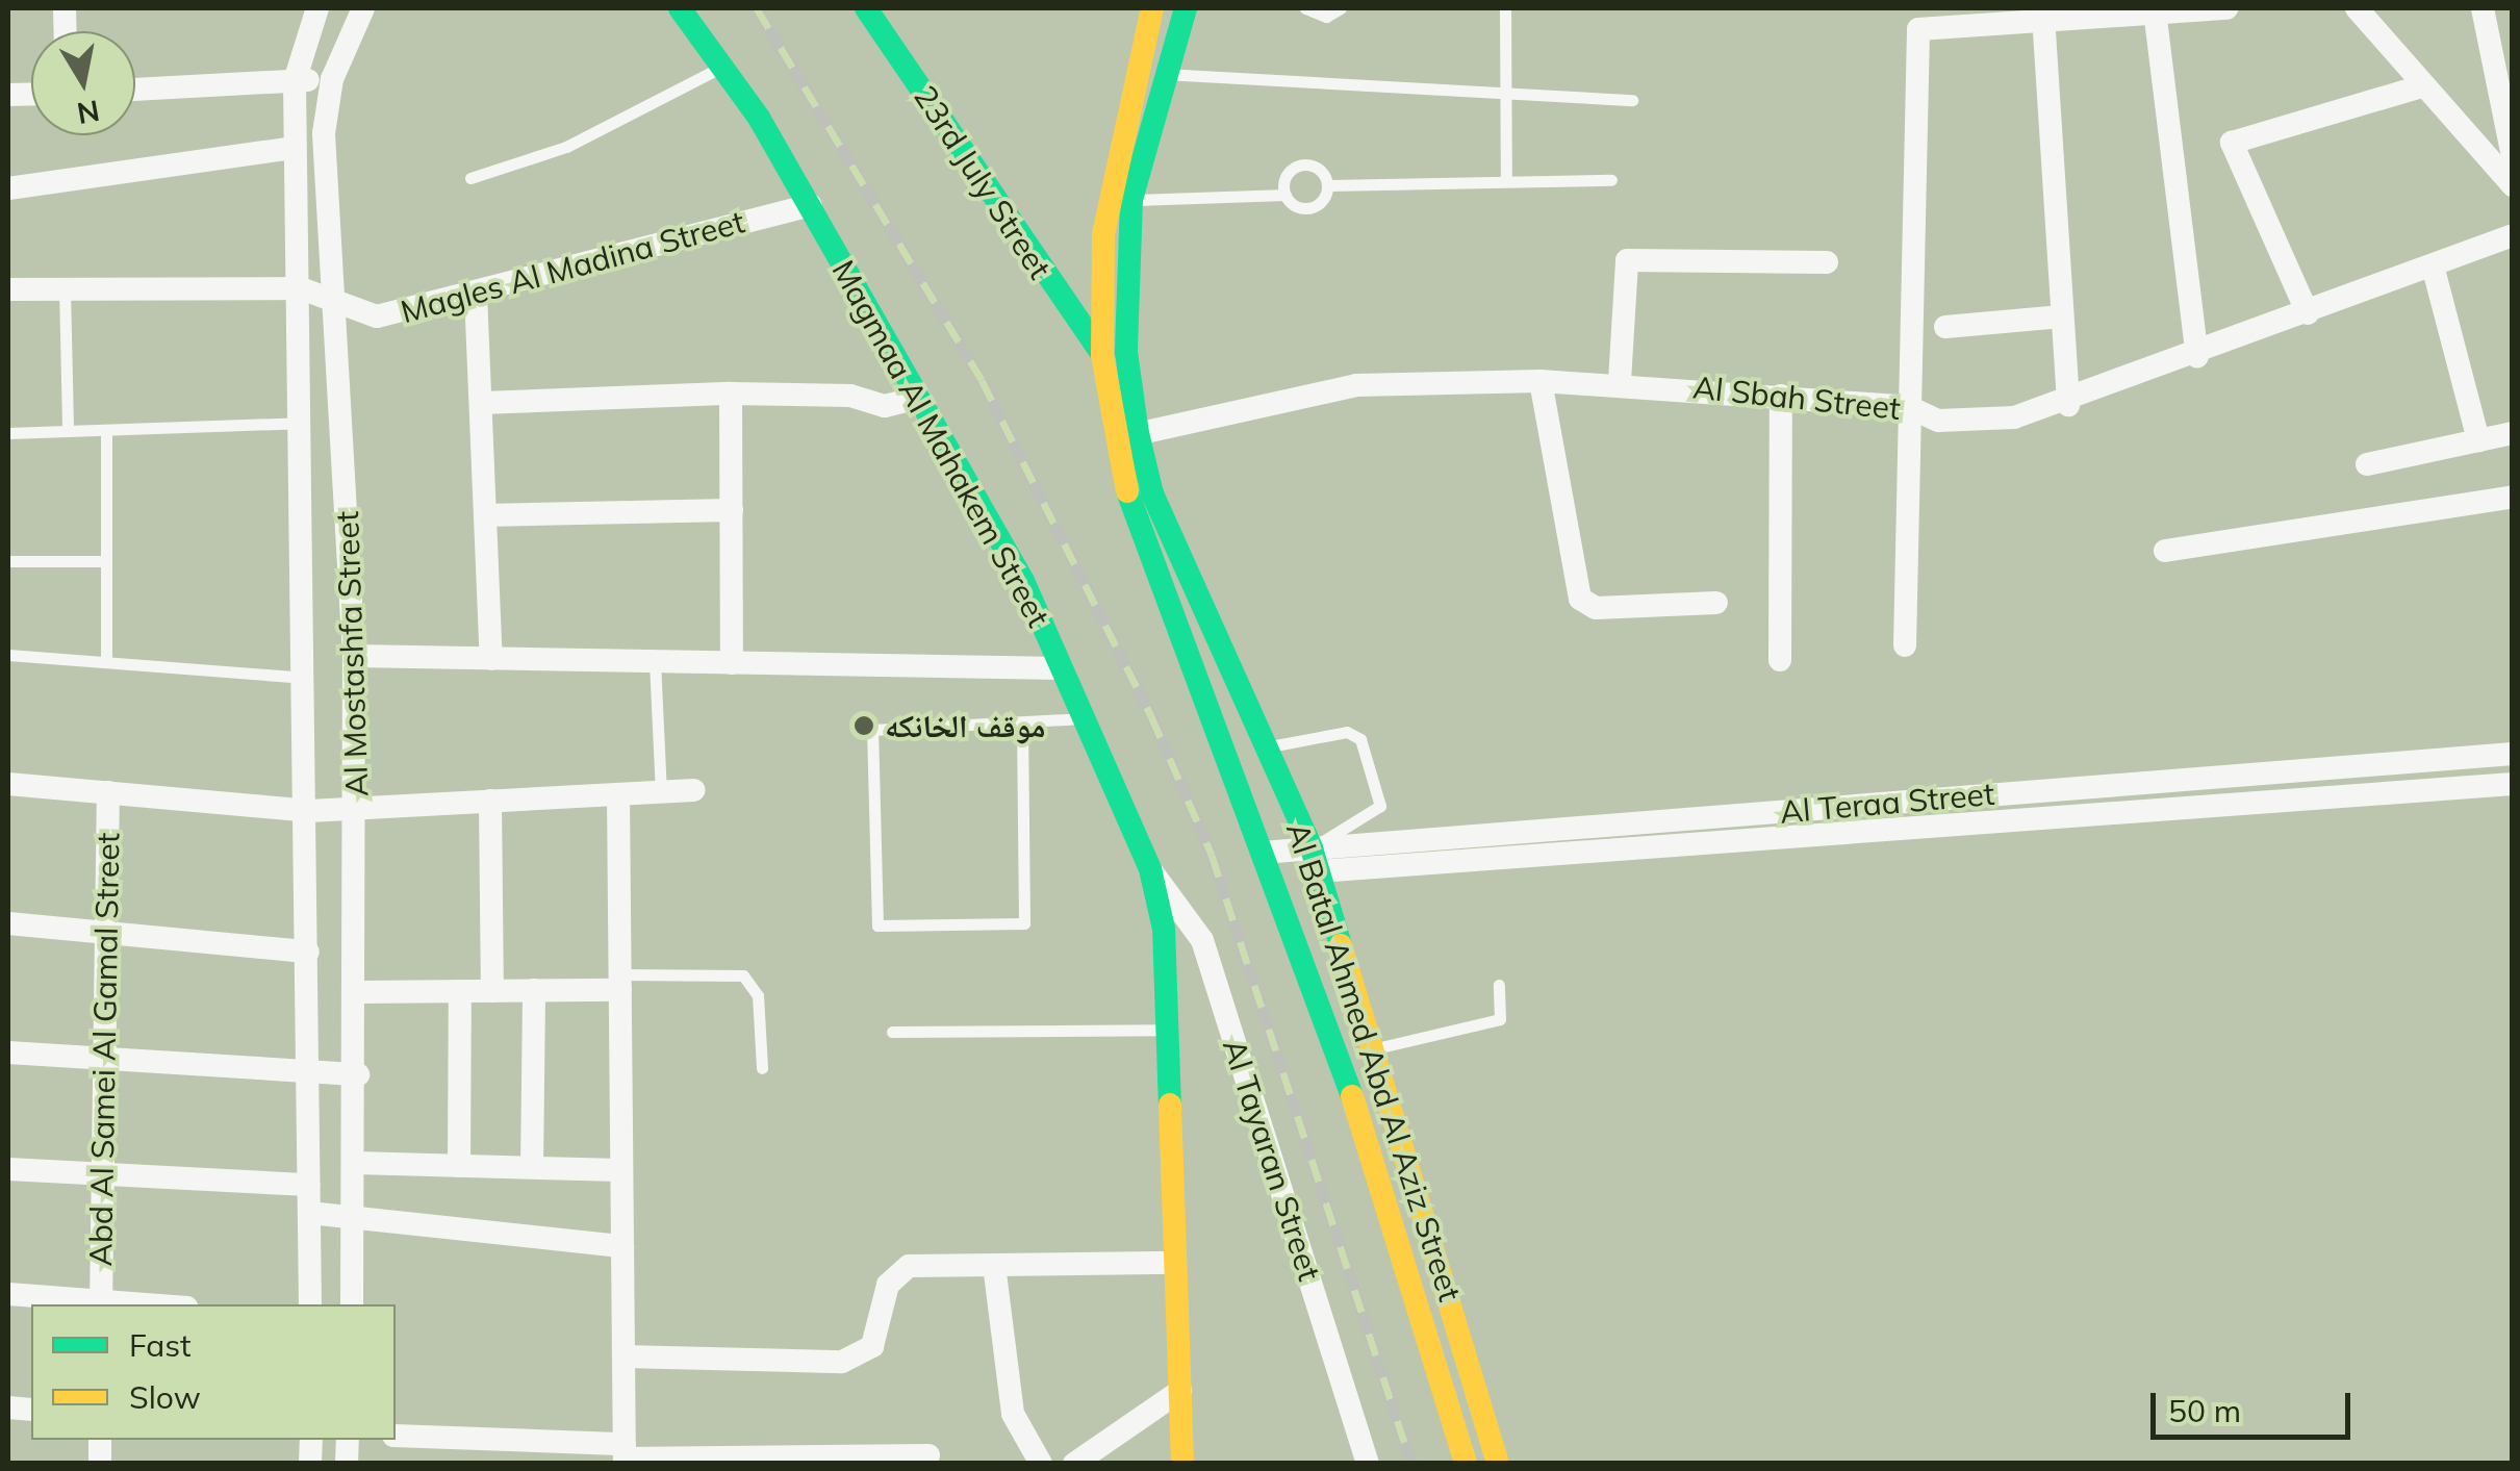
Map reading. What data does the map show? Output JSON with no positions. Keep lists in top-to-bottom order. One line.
{"streets":{"main road":["23rd July Street","Magmaa Al Mahakem Street","Al Batal Ahmed Abd Al Aziz Street"],"street":["Magles Al Madina Street","Al Sbah Street","Al Mostashfa Street","Al Teraa Street","Abd Al Samei Al Gamal Street","Al Tayaran Street"]},"crossings":[["23rd July Street","Al Batal Ahmed Abd Al Aziz Street"],["Magles Al Madina Street","Magmaa Al Mahakem Street"],["Magles Al Madina Street","Al Mostashfa Street"],["Al Sbah Street","Al Batal Ahmed Abd Al Aziz Street"],["Magmaa Al Mahakem Street","Al Tayaran Street"],["Al Teraa Street","Al Batal Ahmed Abd Al Aziz Street"]],"places":["موقف الخانكه"],"legend":["Fast","Slow"],"scale_bar":"50 m","north":"bottom"}
